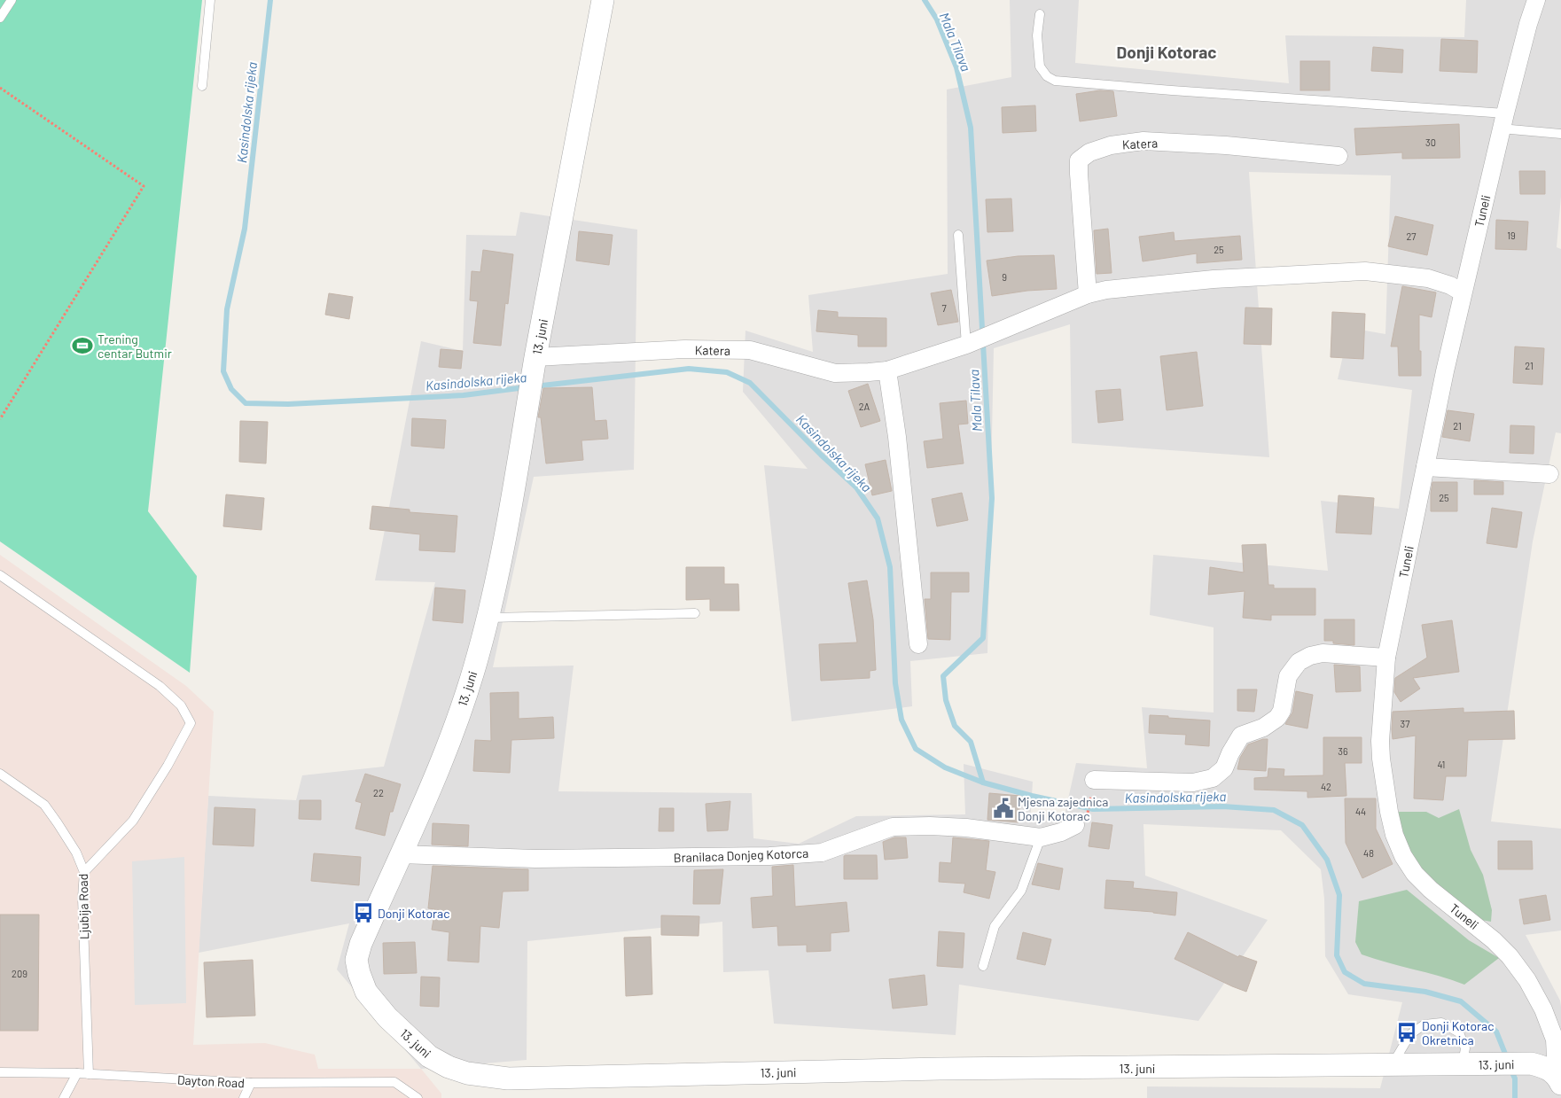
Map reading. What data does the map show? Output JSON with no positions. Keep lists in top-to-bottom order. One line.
{"streets":{"street":["Katera","Tuneli","13. juni","Branilaca Donjeg Kotorca"],"lane":["Ljubija Road","Dayton Road"]},"crossings":[["Katera","Tuneli"],["Katera","13. juni"],["Tuneli","13. juni"],["13. juni","Branilaca Donjeg Kotorca"],["Ljubija Road","Dayton Road"]],"districts":["Donji Kotorac"],"water":["Mala Tilava","Kasindolska rijeka"],"places":{"sports":["Trening centar Butmir"],"public building":["Mjesna zajednica Donji Kotorac"],"bus stop":["Donji Kotorac","Donji Kotorac Okretnica"]},"house_numbers":["30","19","27","25","9","7","21","2A","21","25","37","36","41","42","22","44","48","209"]}
